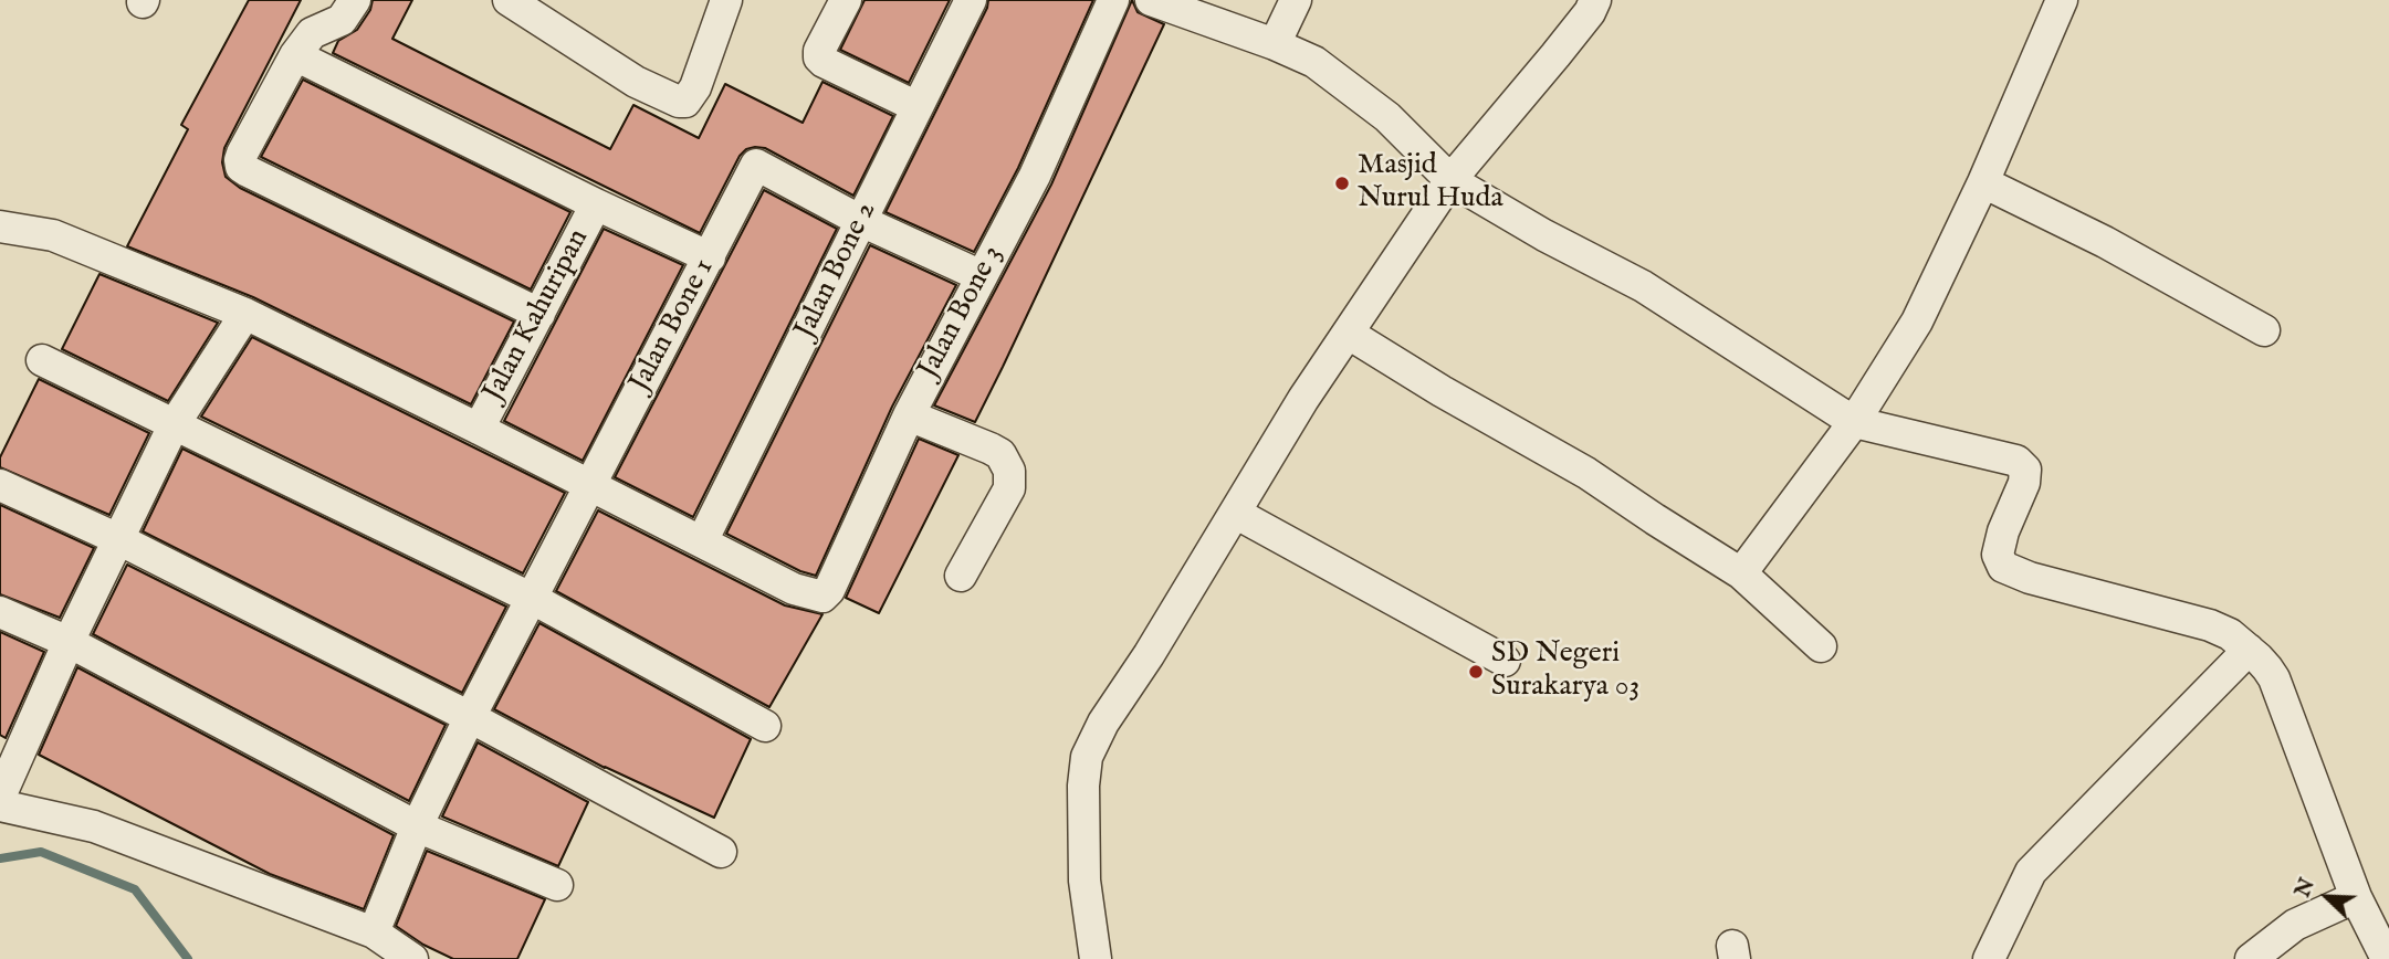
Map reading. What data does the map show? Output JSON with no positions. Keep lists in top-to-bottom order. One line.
{"streets":{"street":["Jalan Bone 2","Jalan Bone 3","Jalan Kahuripan","Jalan Bone 1"]},"crossings":[["Jalan Bone 2","Jalan Bone 3"],["Jalan Bone 2","Jalan Bone 1"]],"places":["Masjid Nurul Huda","SD Negeri Surakarya 03"],"north":"top left"}
